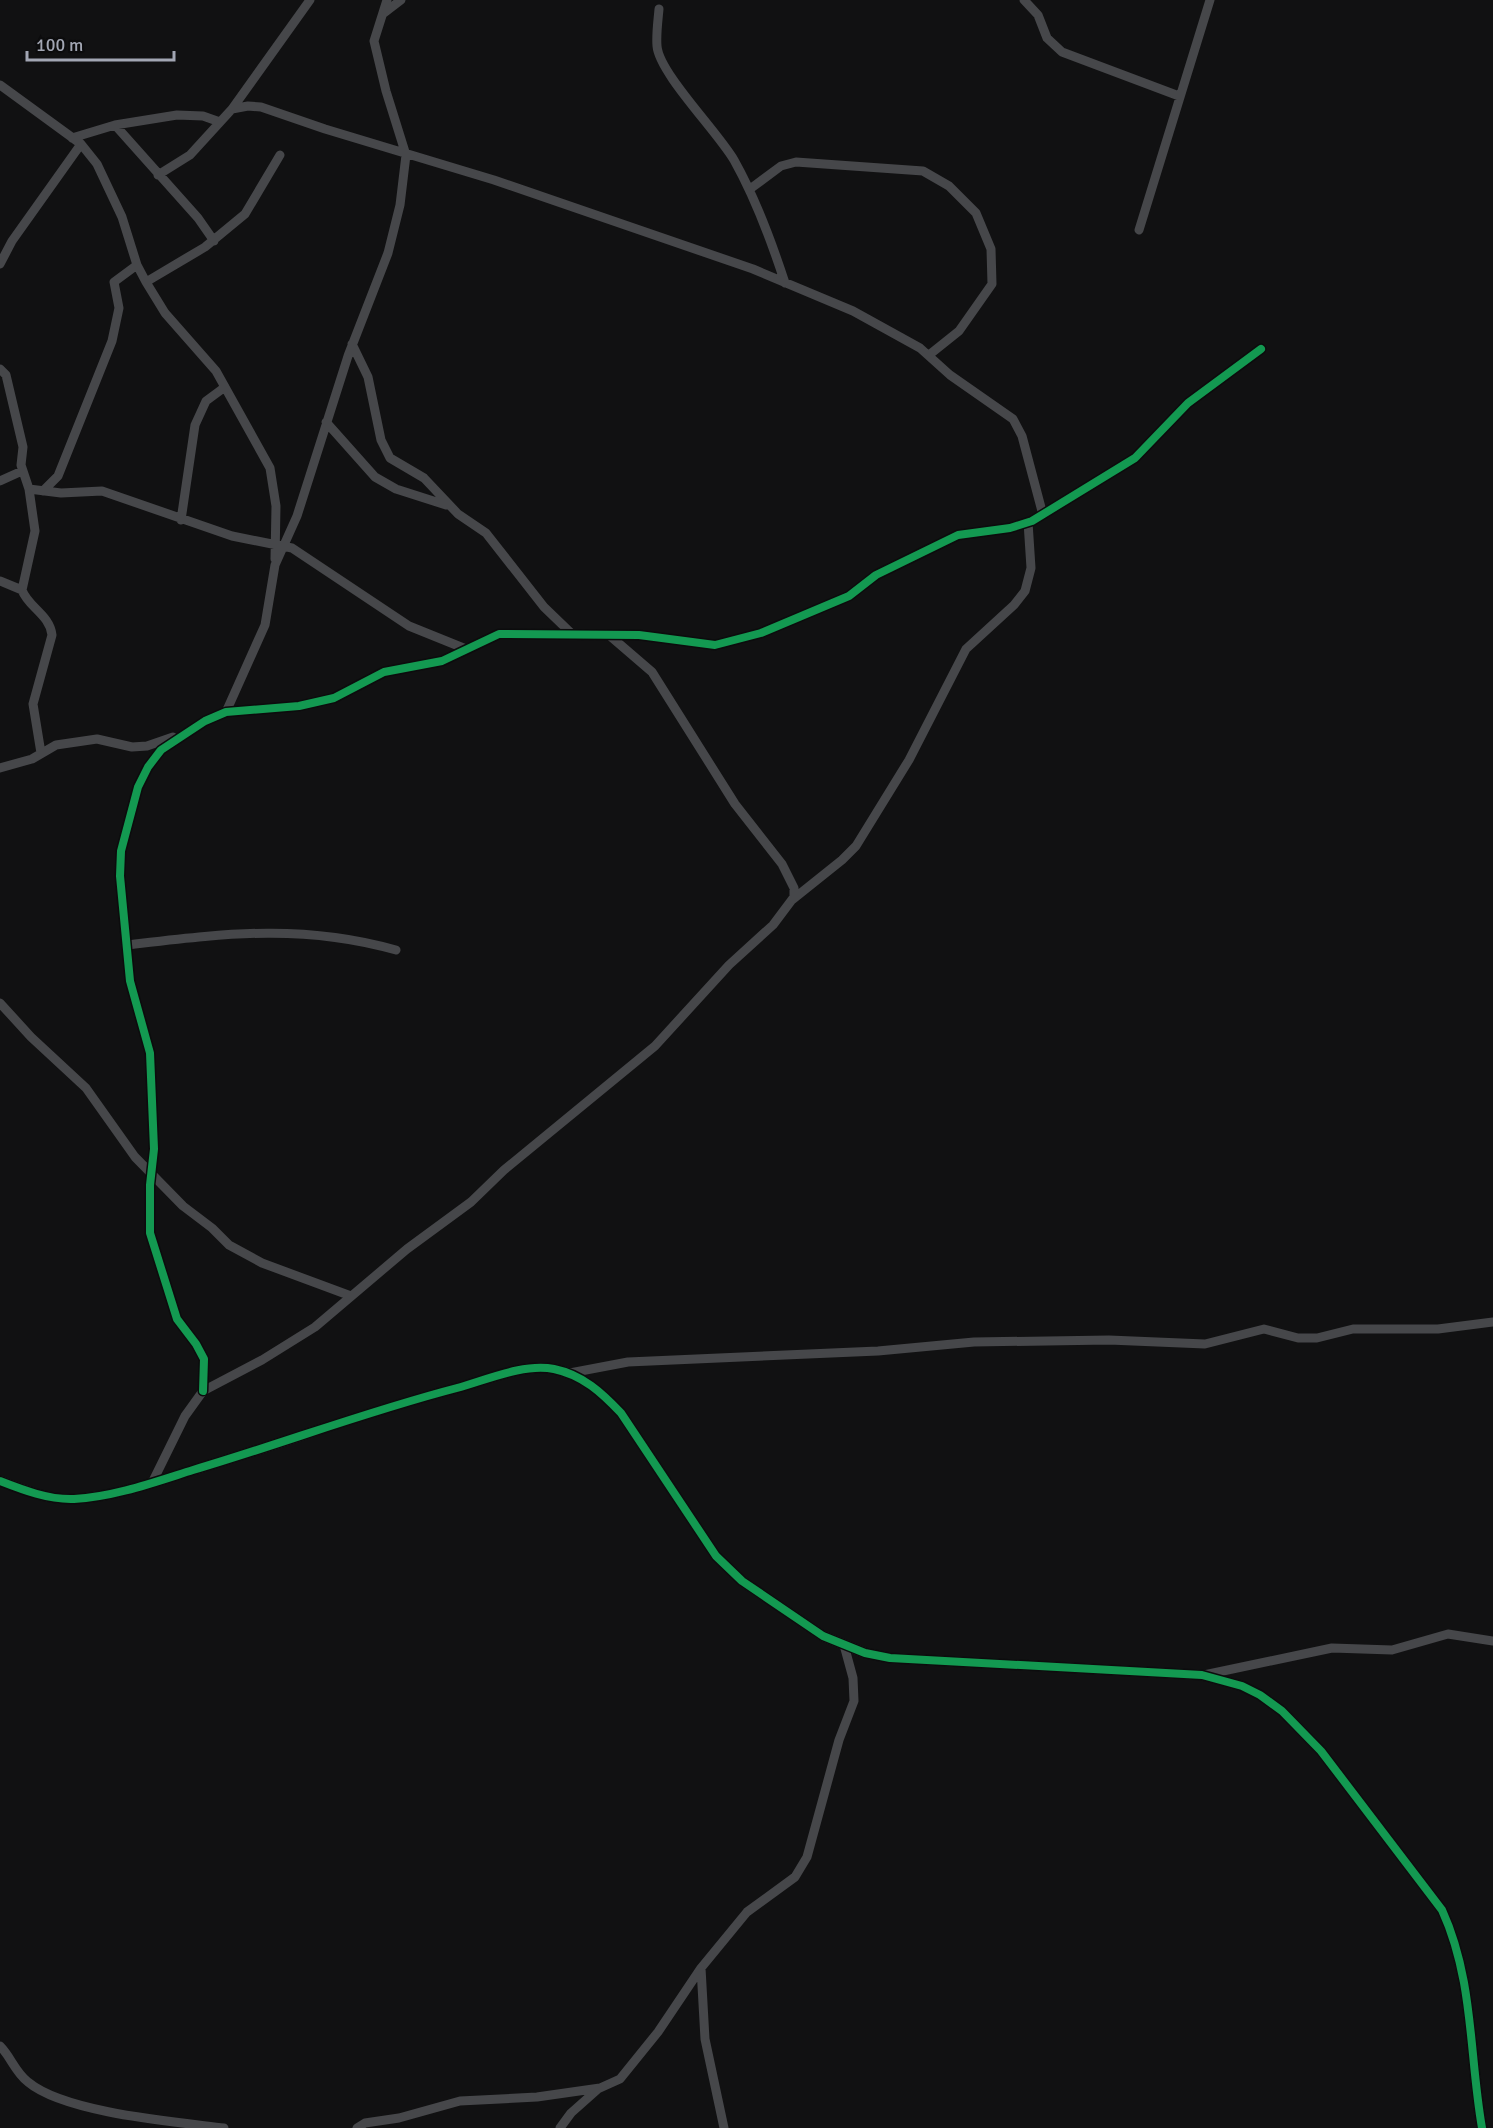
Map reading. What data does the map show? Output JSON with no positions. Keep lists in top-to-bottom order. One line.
{"scale_bar":"100 m"}
